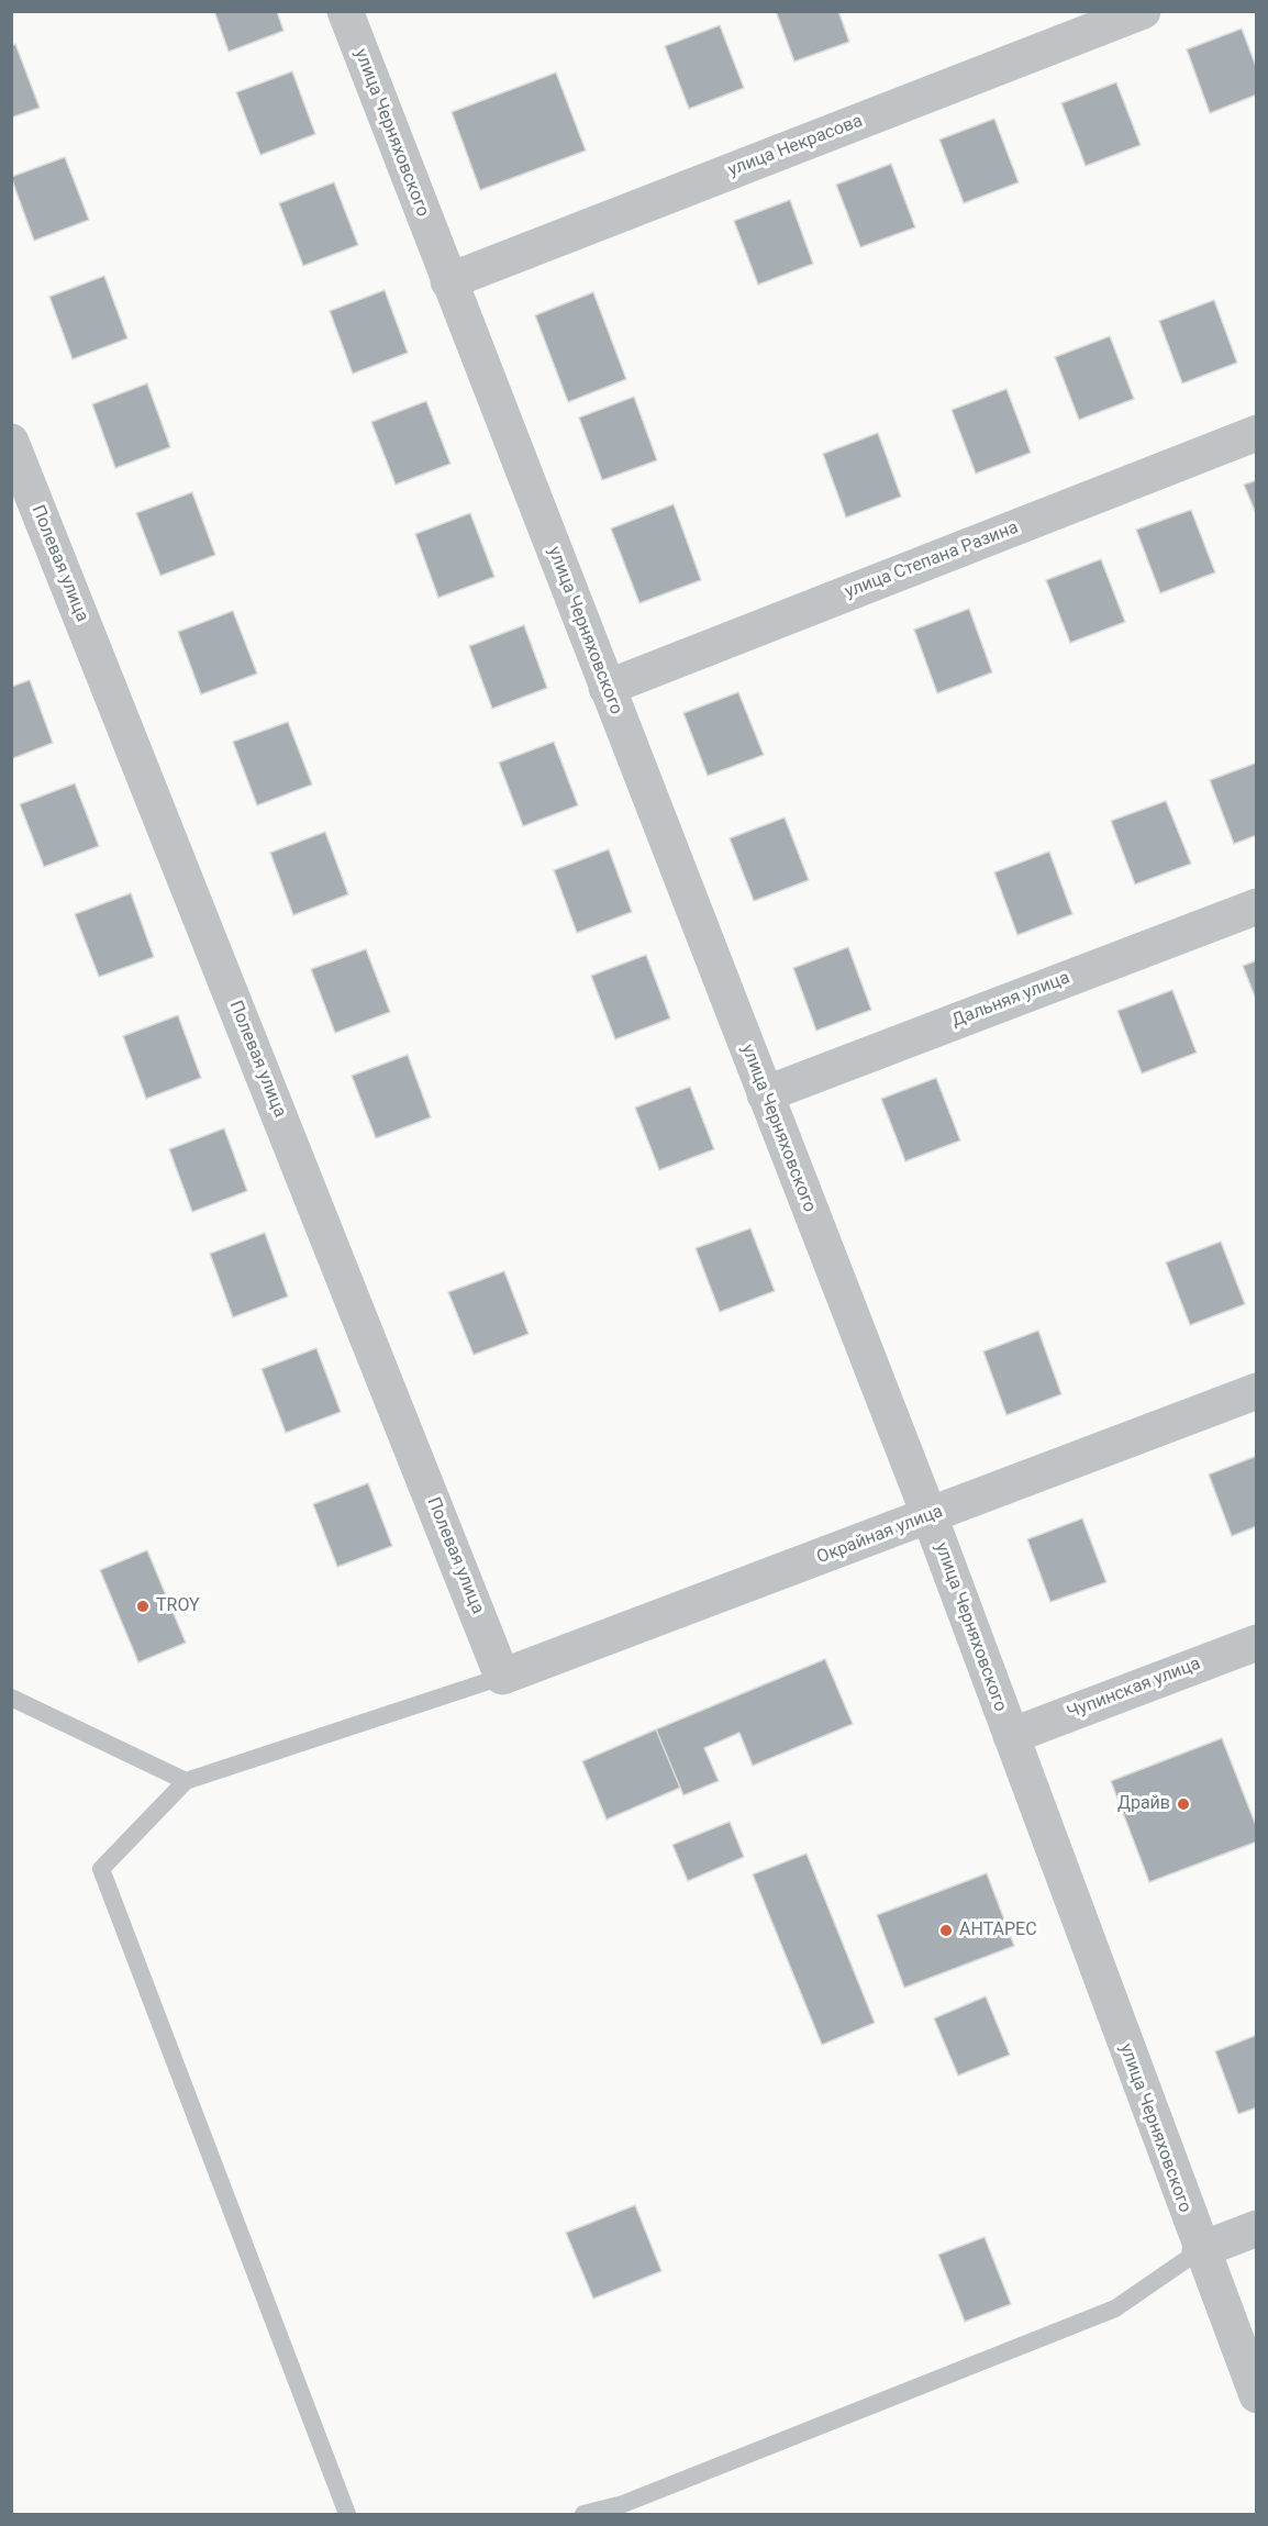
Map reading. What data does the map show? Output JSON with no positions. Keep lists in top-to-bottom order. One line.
{"streets":{"street":["улица Черняховского","улица Некрасова","улица Степана Разина","Полевая улица","Дальняя улица","Окрайная улица","Чупинская улица"]},"crossings":[["улица Черняховского","улица Некрасова"],["улица Черняховского","улица Степана Разина"],["улица Черняховского","Дальняя улица"],["улица Черняховского","Окрайная улица"],["улица Черняховского","Чупинская улица"],["Полевая улица","Окрайная улица"]],"places":["TROY","Драйв","АНТАРЕС"]}
